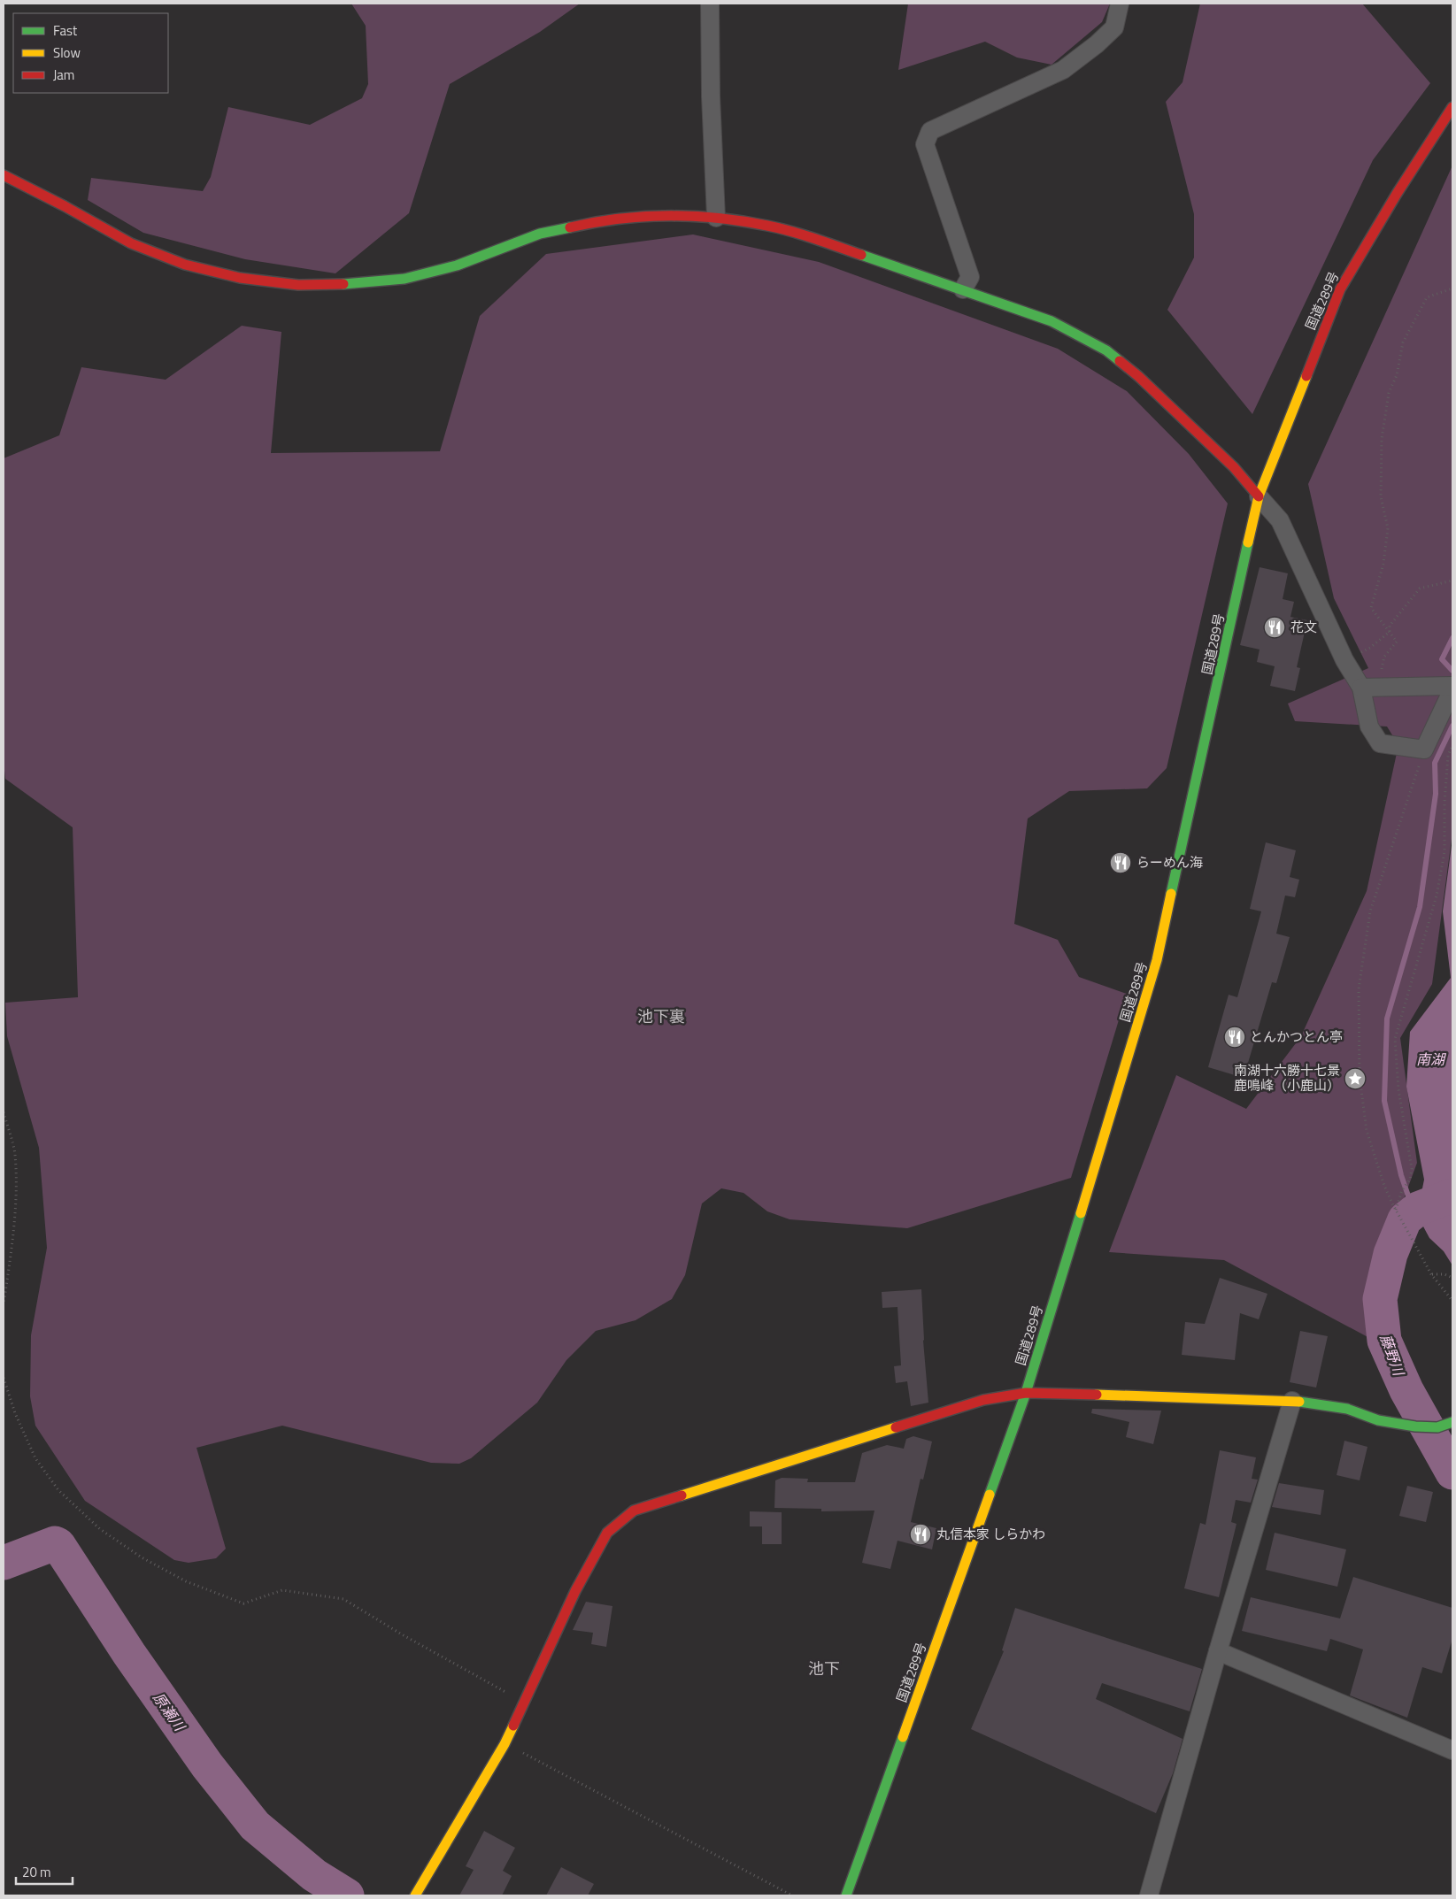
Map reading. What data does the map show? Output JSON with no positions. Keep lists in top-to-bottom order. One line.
{"streets":{"main road":["国道289号"]},"districts":["池下裏","池下"],"water":["南湖","藤野川","原瀬川"],"places":{"restaurant":["花文","らーめん海","とんかつとん亭","丸信本家 しらかわ"],"place":["南湖十六勝十七景 鹿鳴峰（小鹿山）"]},"legend":["Fast","Slow","Jam"],"scale_bar":"20 m"}
